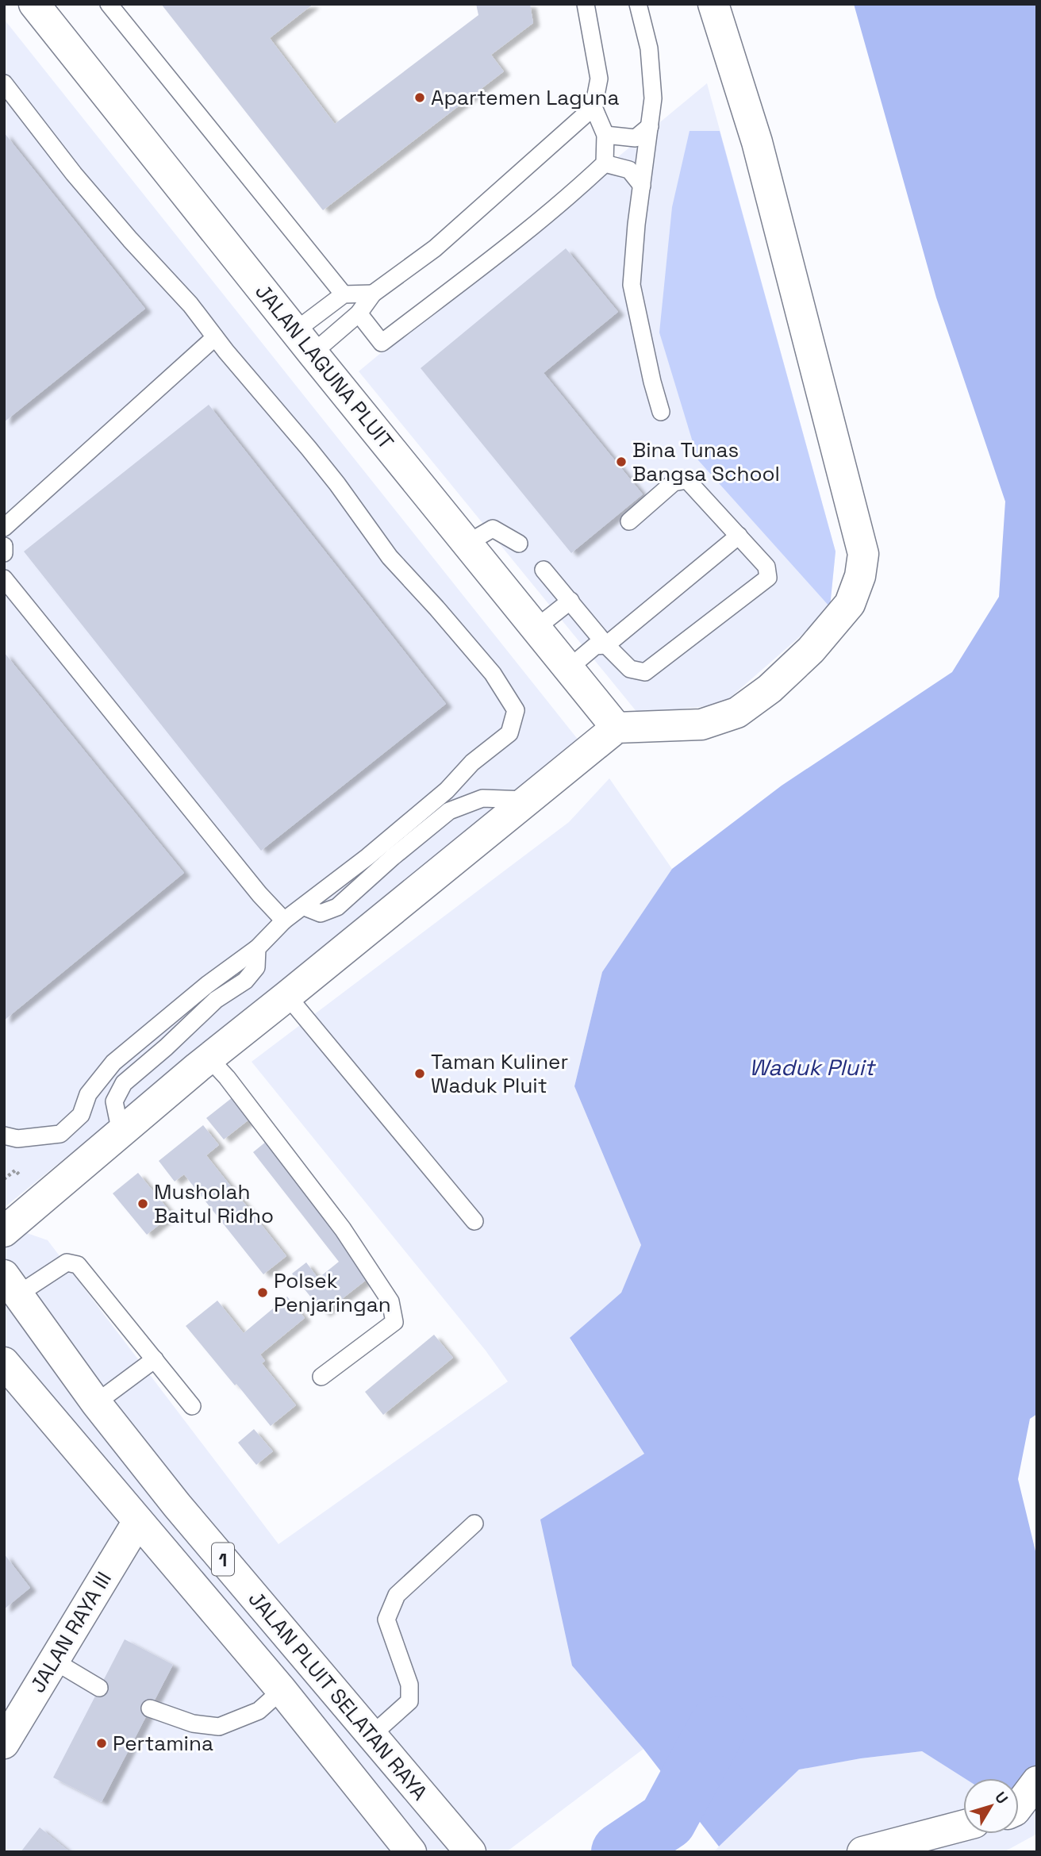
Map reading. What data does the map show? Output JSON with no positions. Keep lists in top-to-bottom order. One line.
{"streets":{"main road":["JALAN LAGUNA PLUIT","1","JALAN RAYA III","JALAN PLUIT SELATAN RAYA"]},"crossings":[["JALAN RAYA III","JALAN PLUIT SELATAN RAYA"]],"water":["Waduk Pluit"],"places":["Apartemen Laguna","Bina Tunas Bangsa School","Taman Kuliner Waduk Pluit","Musholah Baitul Ridho","Polsek Penjaringan","Pertamina"],"north":"top right"}
